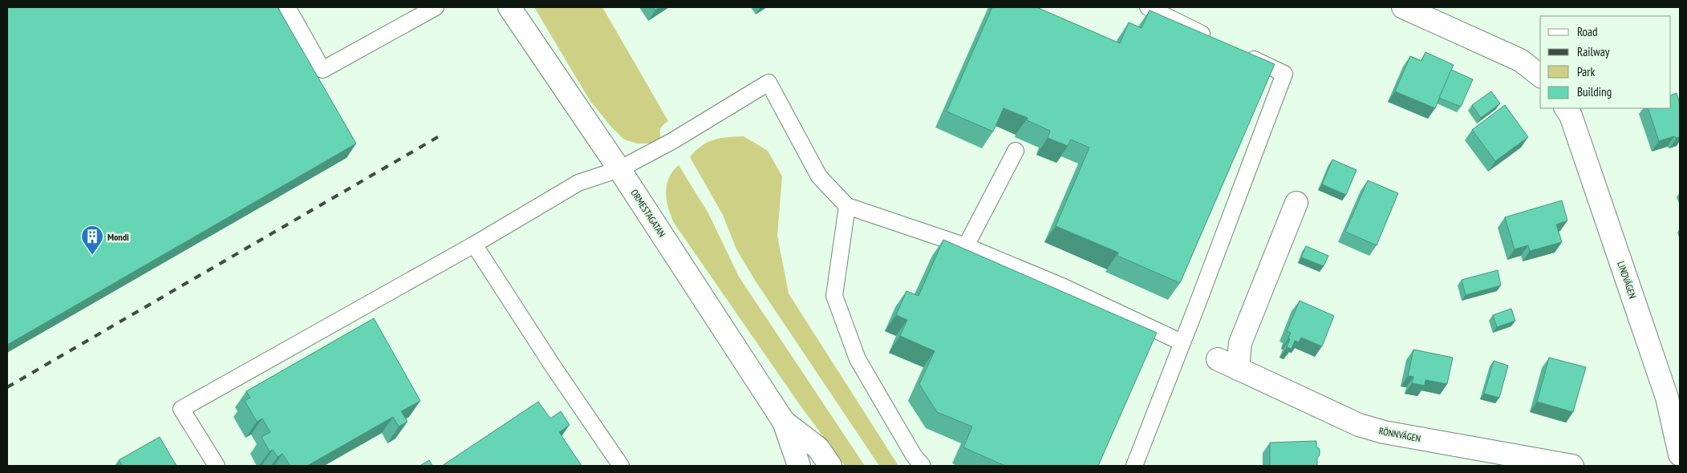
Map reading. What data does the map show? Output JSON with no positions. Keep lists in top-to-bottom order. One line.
{"streets":{"street":["ORMESTAGATAN","LINDVÄGEN","RÖNNVÄGEN"]},"places":{"building":["Mondi"]},"legend":["Road","Railway","Park","Building"]}
